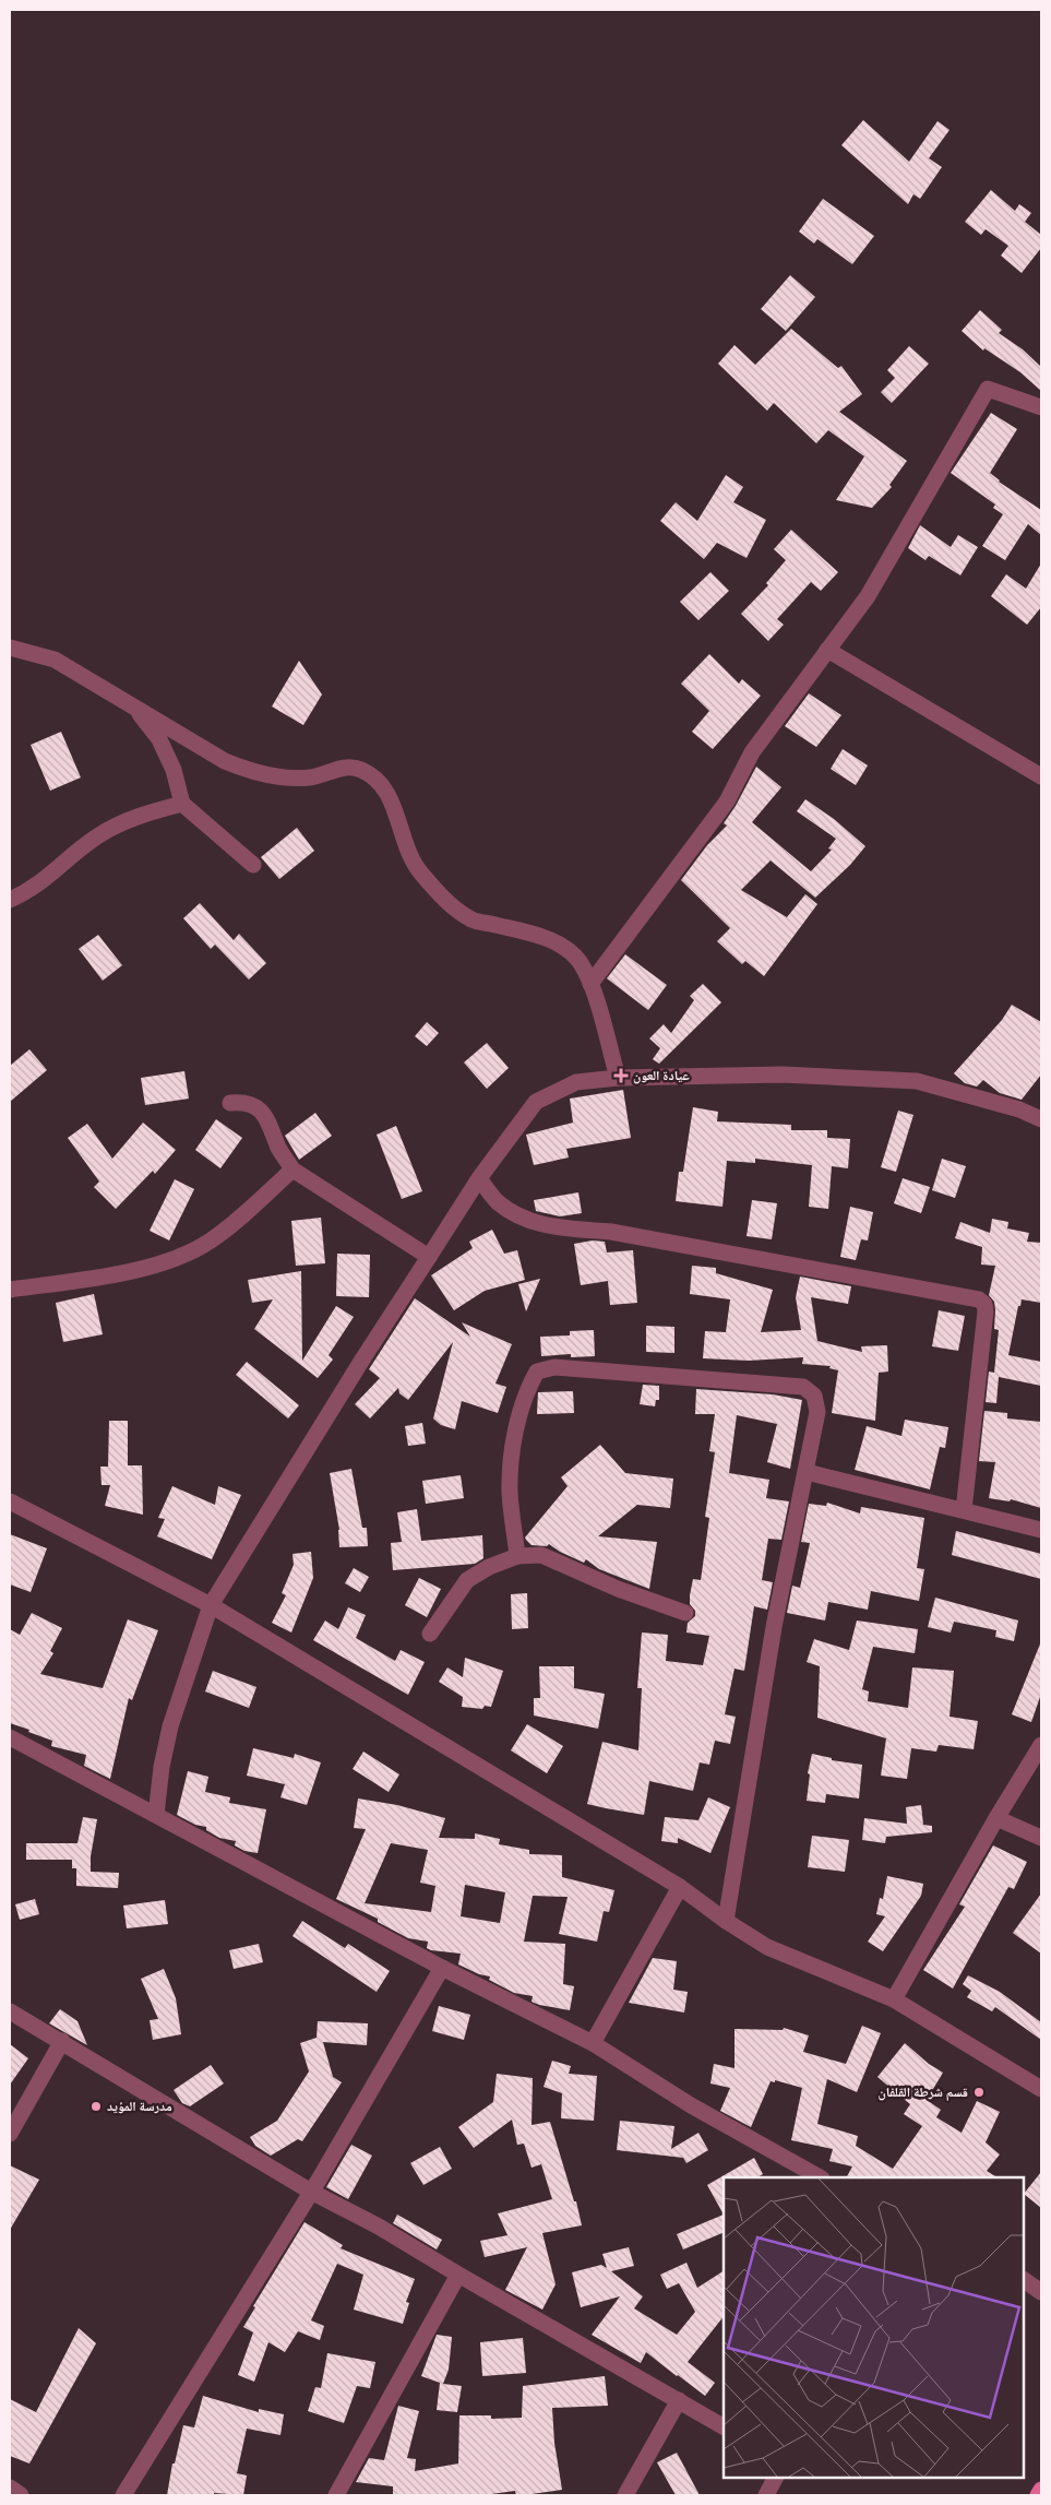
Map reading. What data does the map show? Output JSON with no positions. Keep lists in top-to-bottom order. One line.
{"places":{"health":["عيادة العون"],"other":["قسم شرطة القلفان","مدرسة المؤيد"]}}
